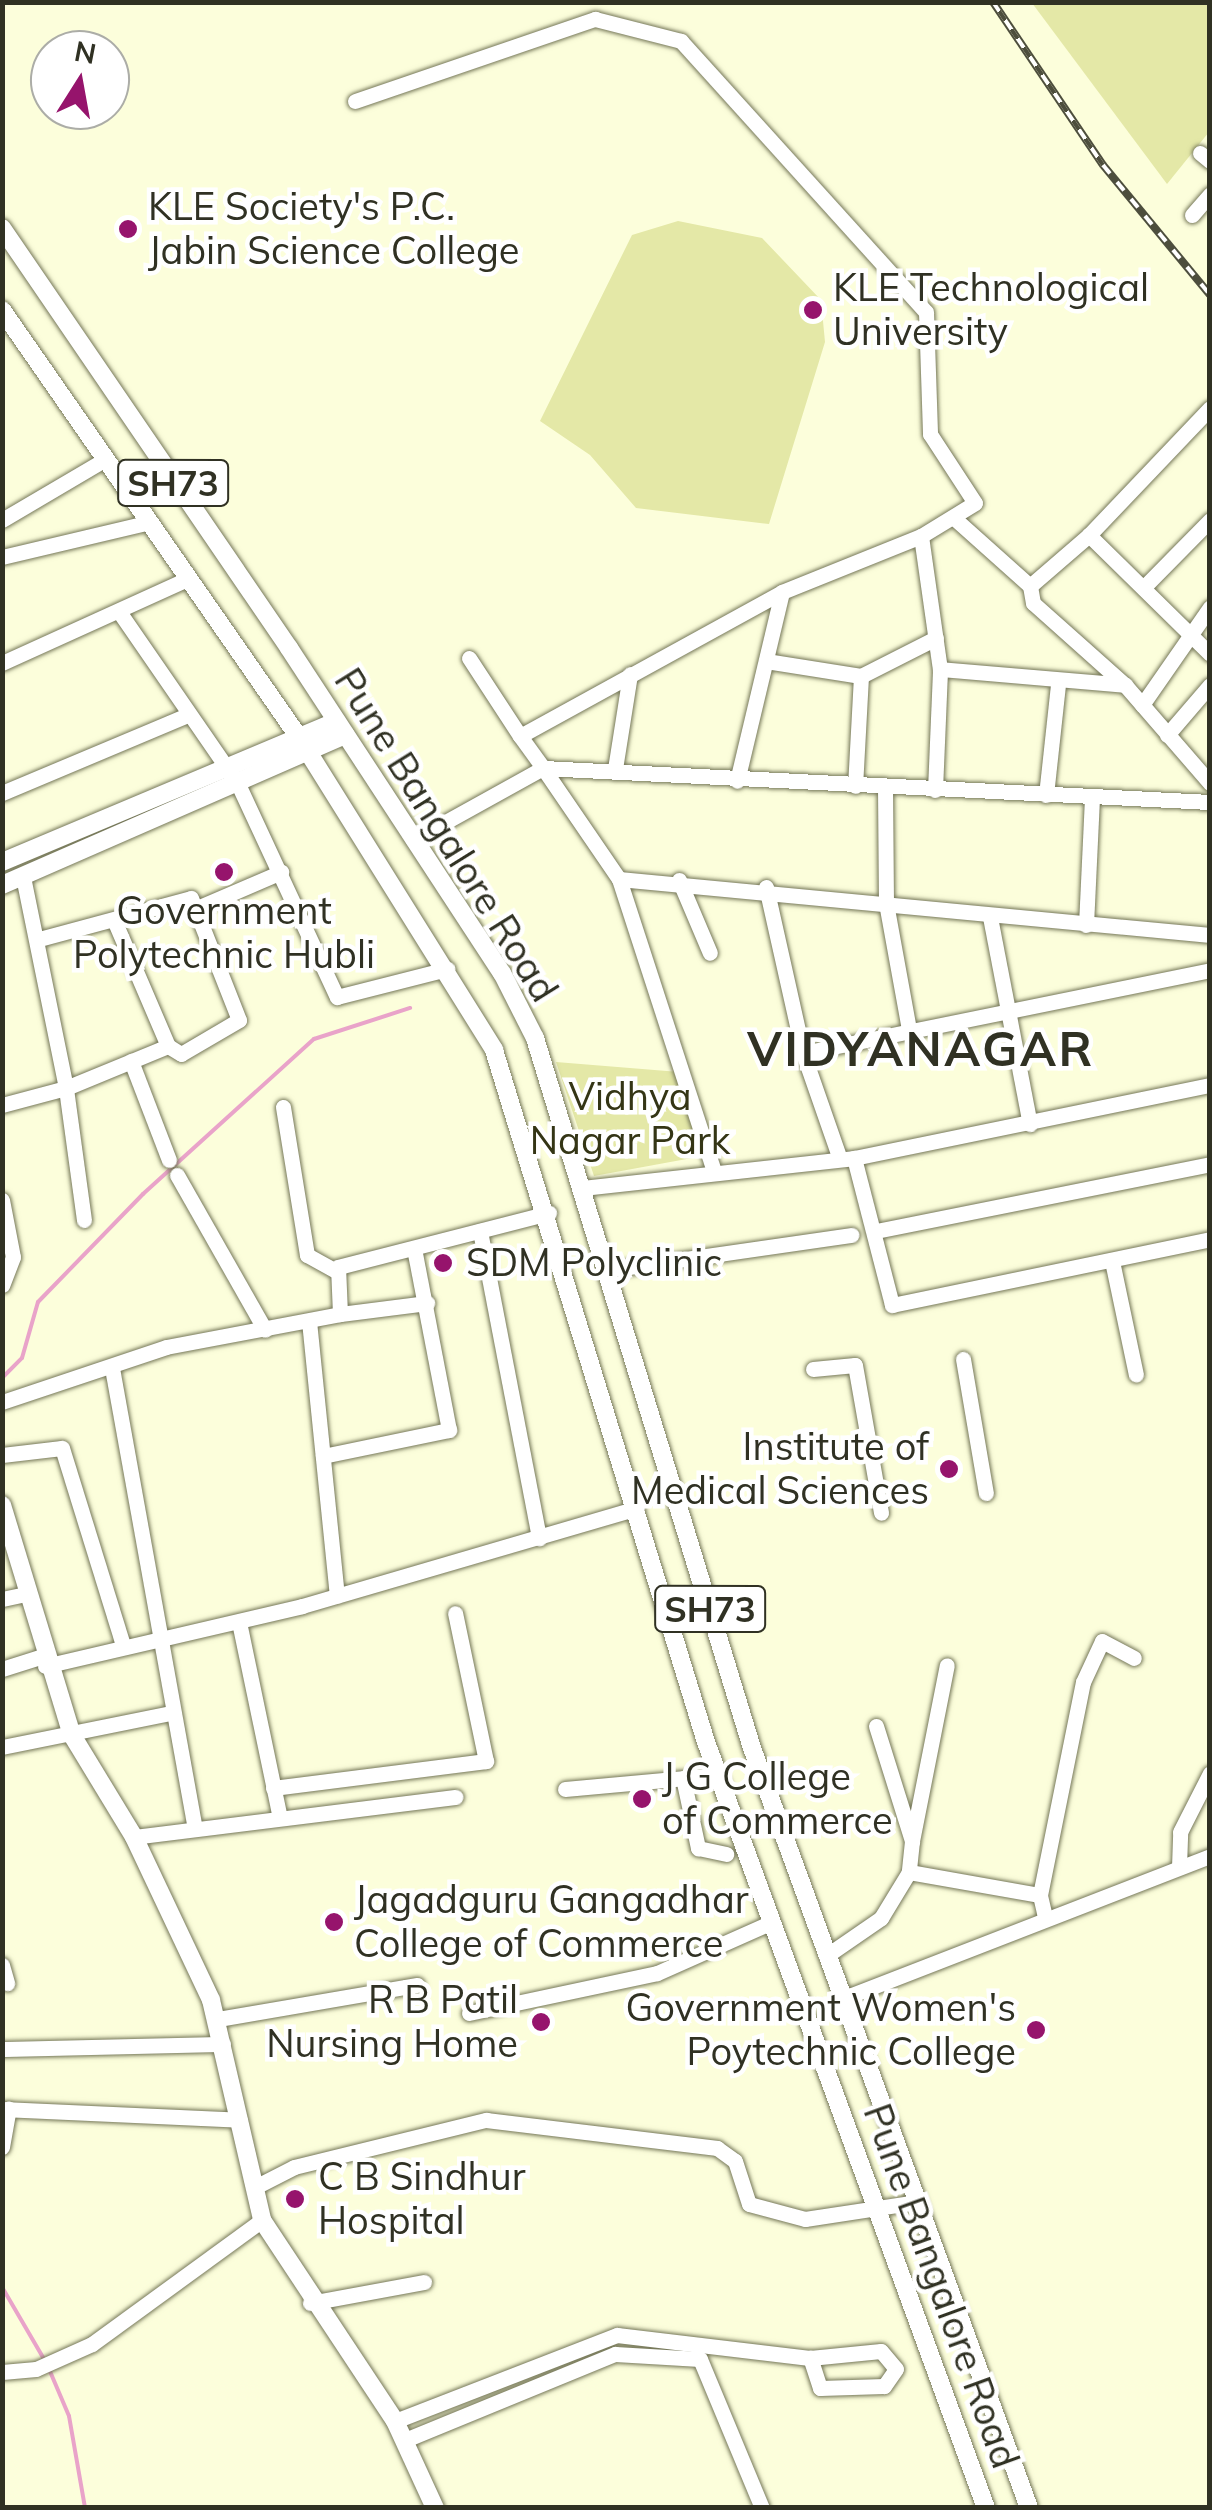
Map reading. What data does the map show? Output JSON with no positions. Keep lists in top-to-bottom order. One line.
{"streets":{"main road":["SH73","Pune Bangalore Road"]},"districts":["VIDYANAGAR"],"parks":["Vidhya Nagar Park"],"places":["KLE Society's P.C. Jabin Science College","KLE Technological University","Government Polytechnic Hubli","SDM Polyclinic","Institute of Medical Sciences","J G College of Commerce","Jagadguru Gangadhar College of Commerce","R B Patil Nursing Home","Government Women's Poytechnic College","C B Sindhur Hospital"],"north":"top"}
